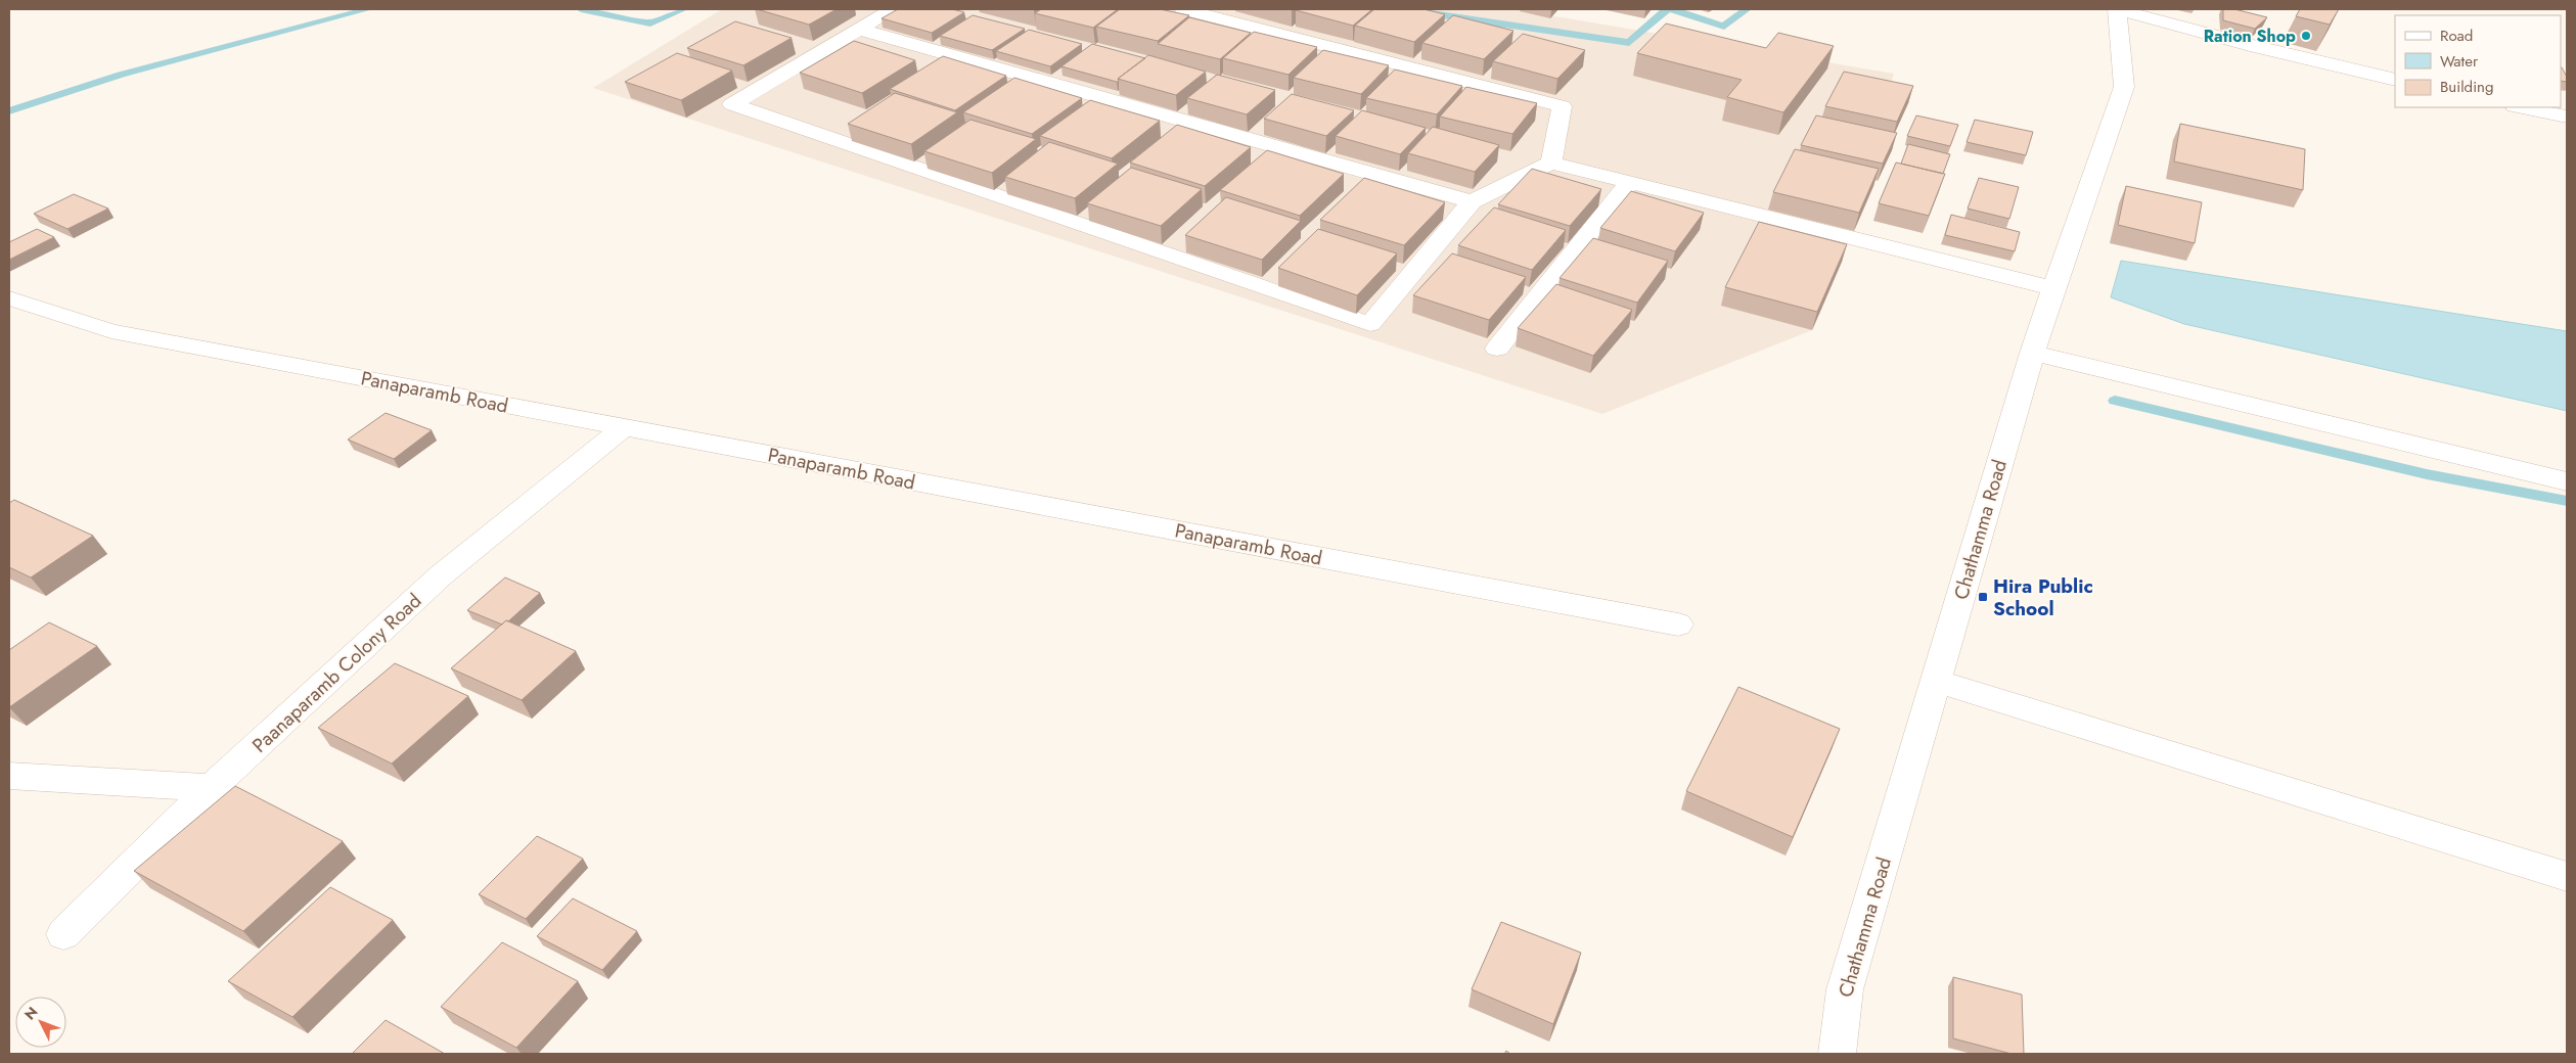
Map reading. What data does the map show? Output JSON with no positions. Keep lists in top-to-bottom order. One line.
{"streets":{"street":["Panaparamb Road","Chathamma Road","Paanaparamb Colony Road"]},"crossings":[["Panaparamb Road","Paanaparamb Colony Road"]],"places":{"other":["Ration Shop"],"transit":["Hira Public School"]},"legend":["Road","Water","Building"],"north":"top left"}
